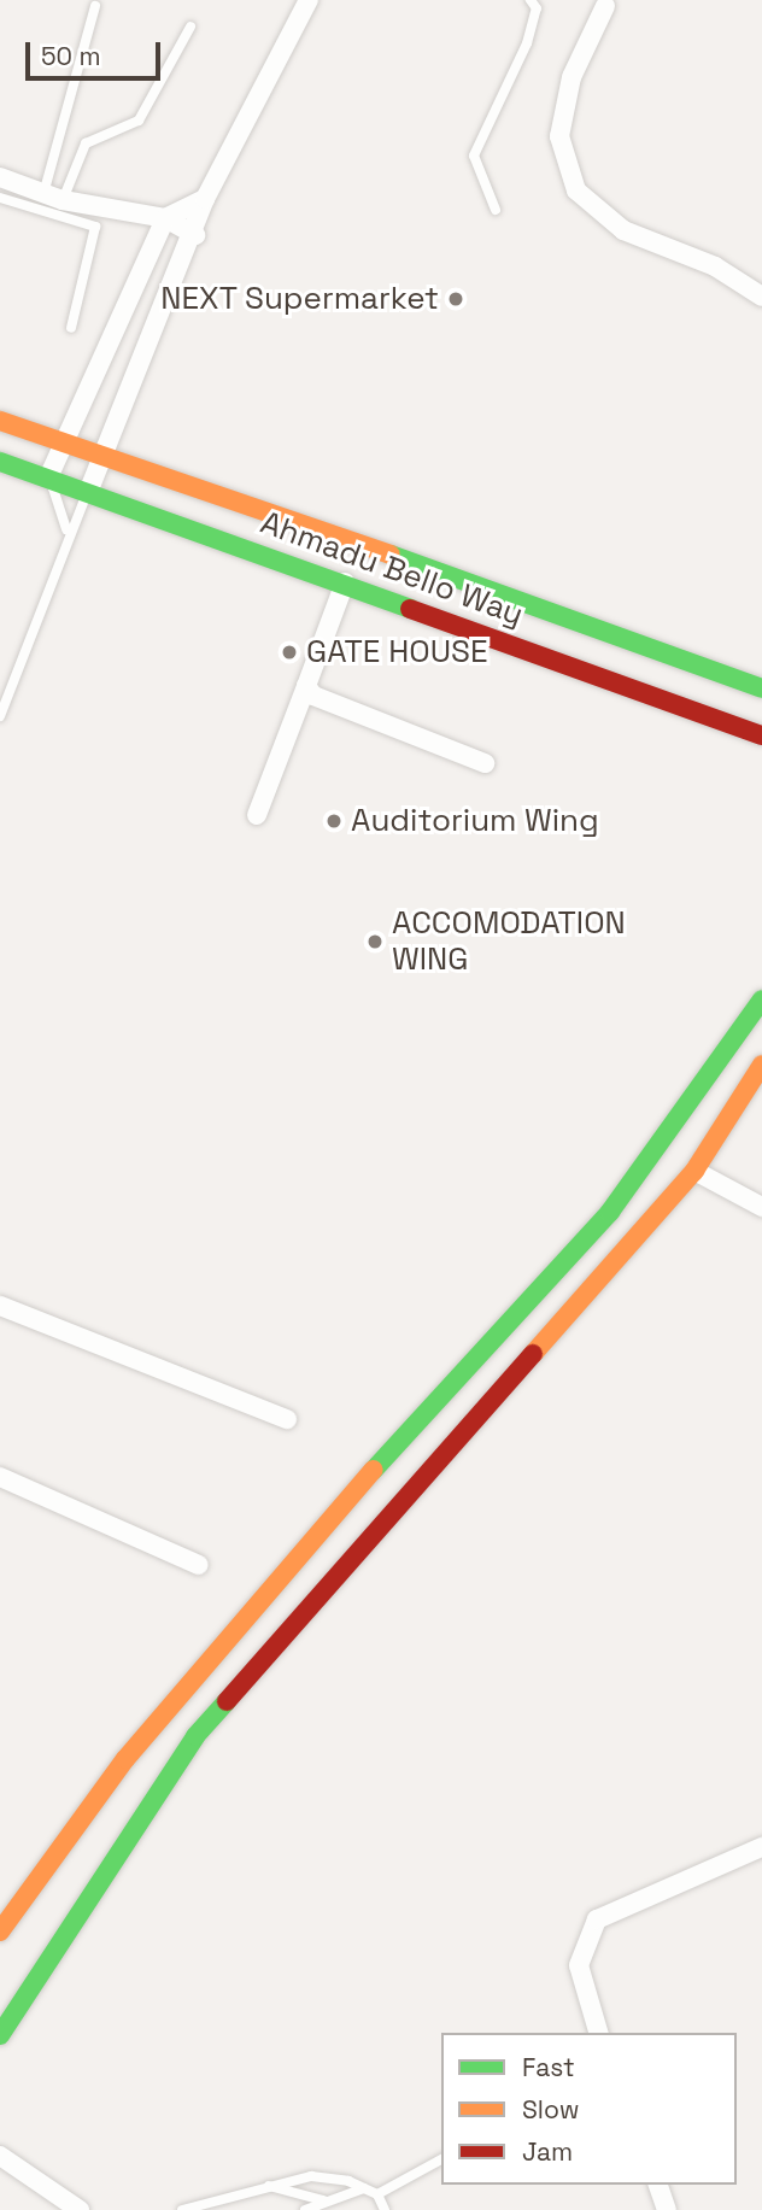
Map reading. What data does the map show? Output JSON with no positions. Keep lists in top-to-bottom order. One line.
{"streets":{"street":["Ahmadu Bello Way"]},"places":["NEXT Supermarket","GATE HOUSE","Auditorium Wing","ACCOMODATION WING"],"legend":["Fast","Slow","Jam"],"scale_bar":"50 m"}
